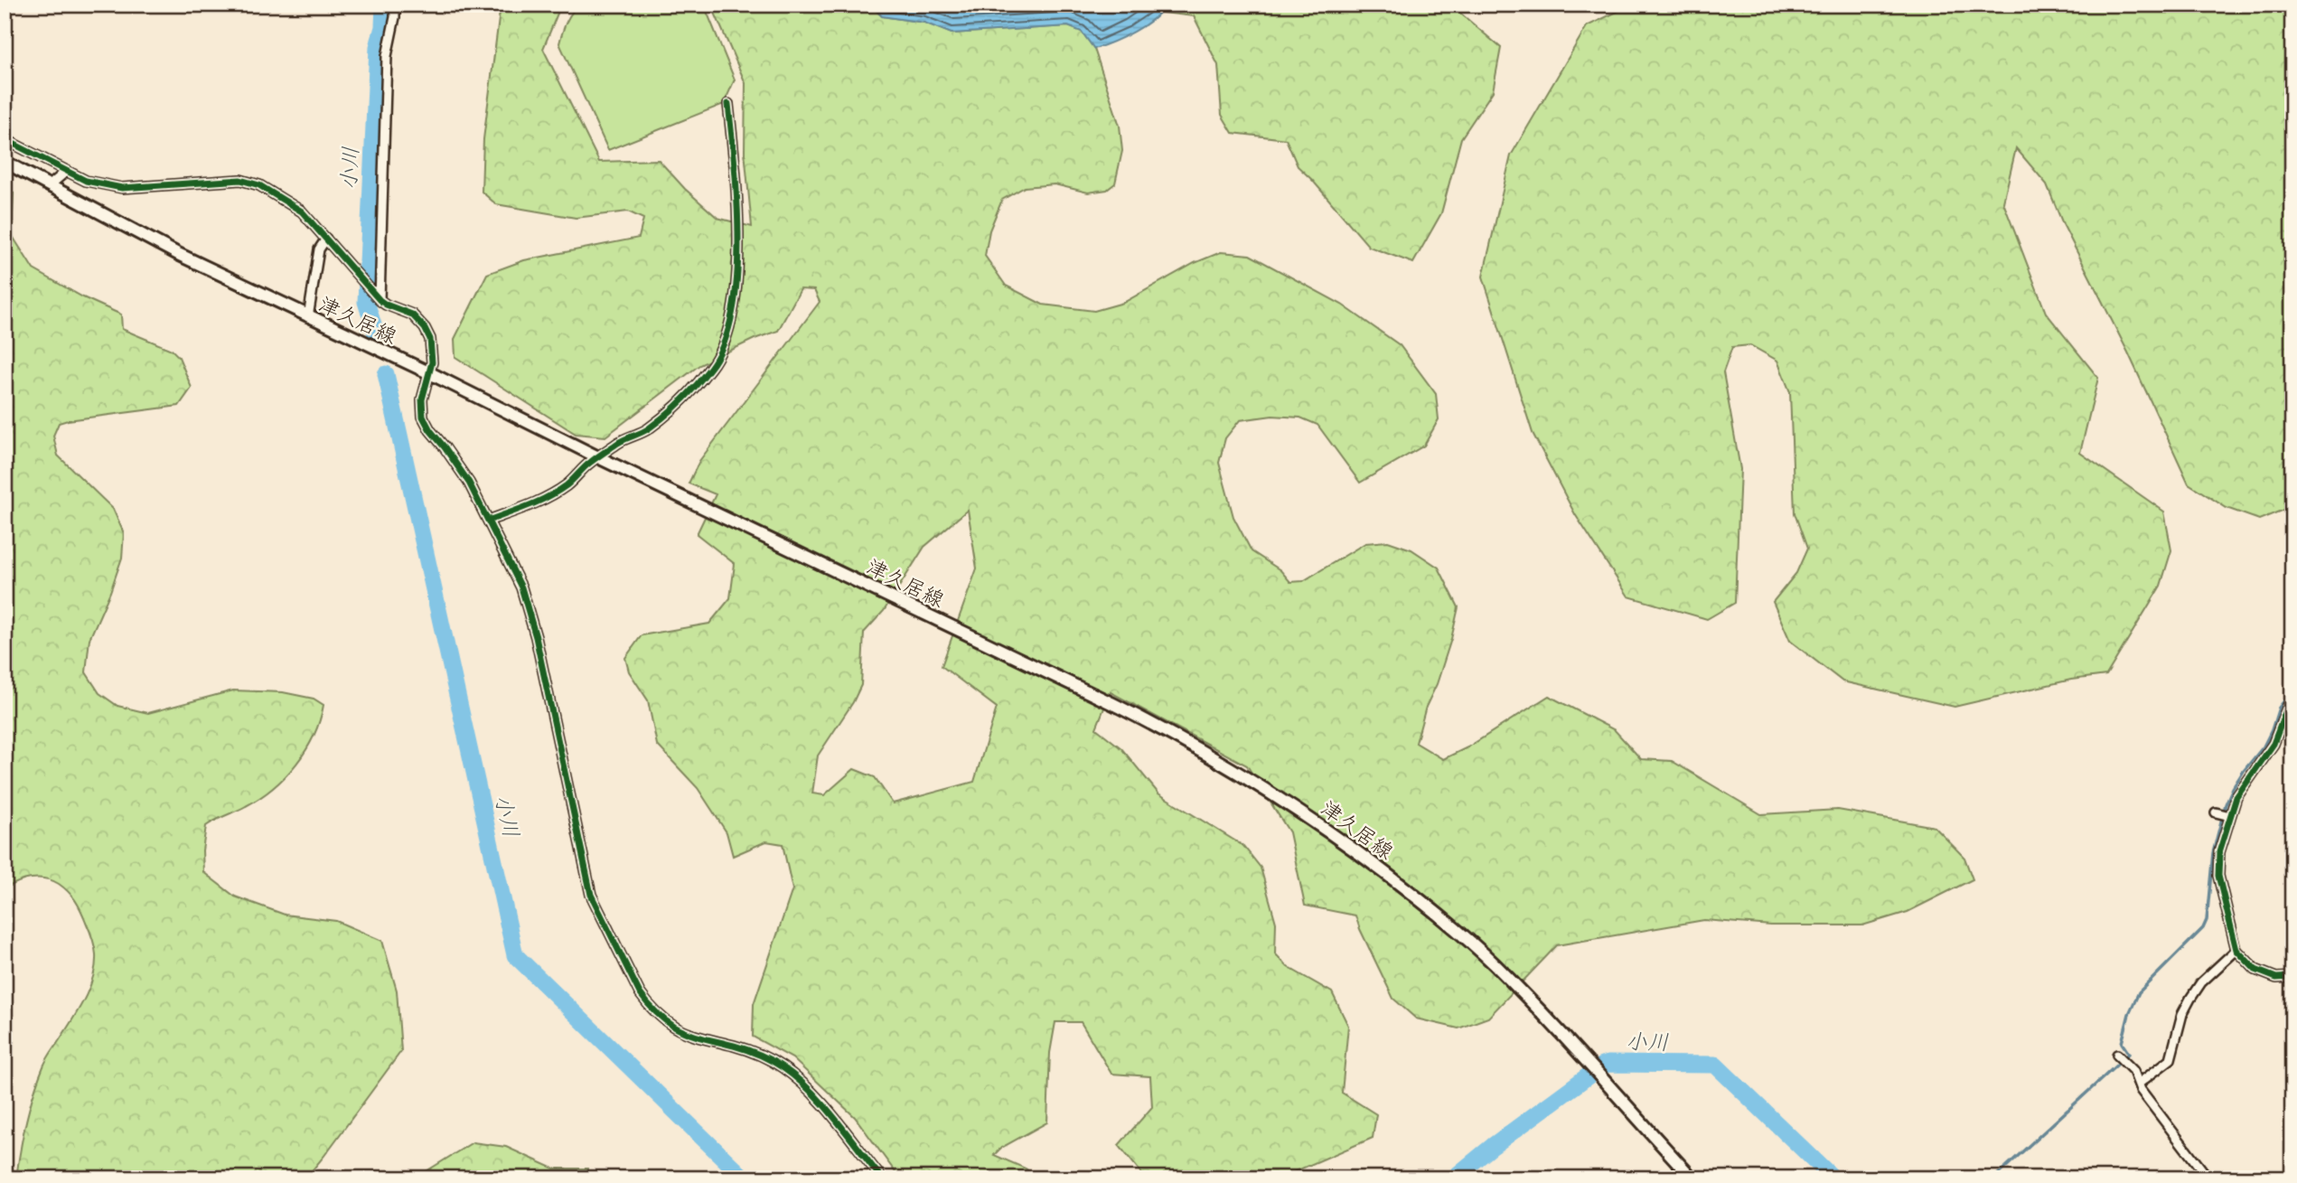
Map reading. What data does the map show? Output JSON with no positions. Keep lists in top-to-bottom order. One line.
{"streets":{"main road":["津久居線"]},"water":["小川"]}
